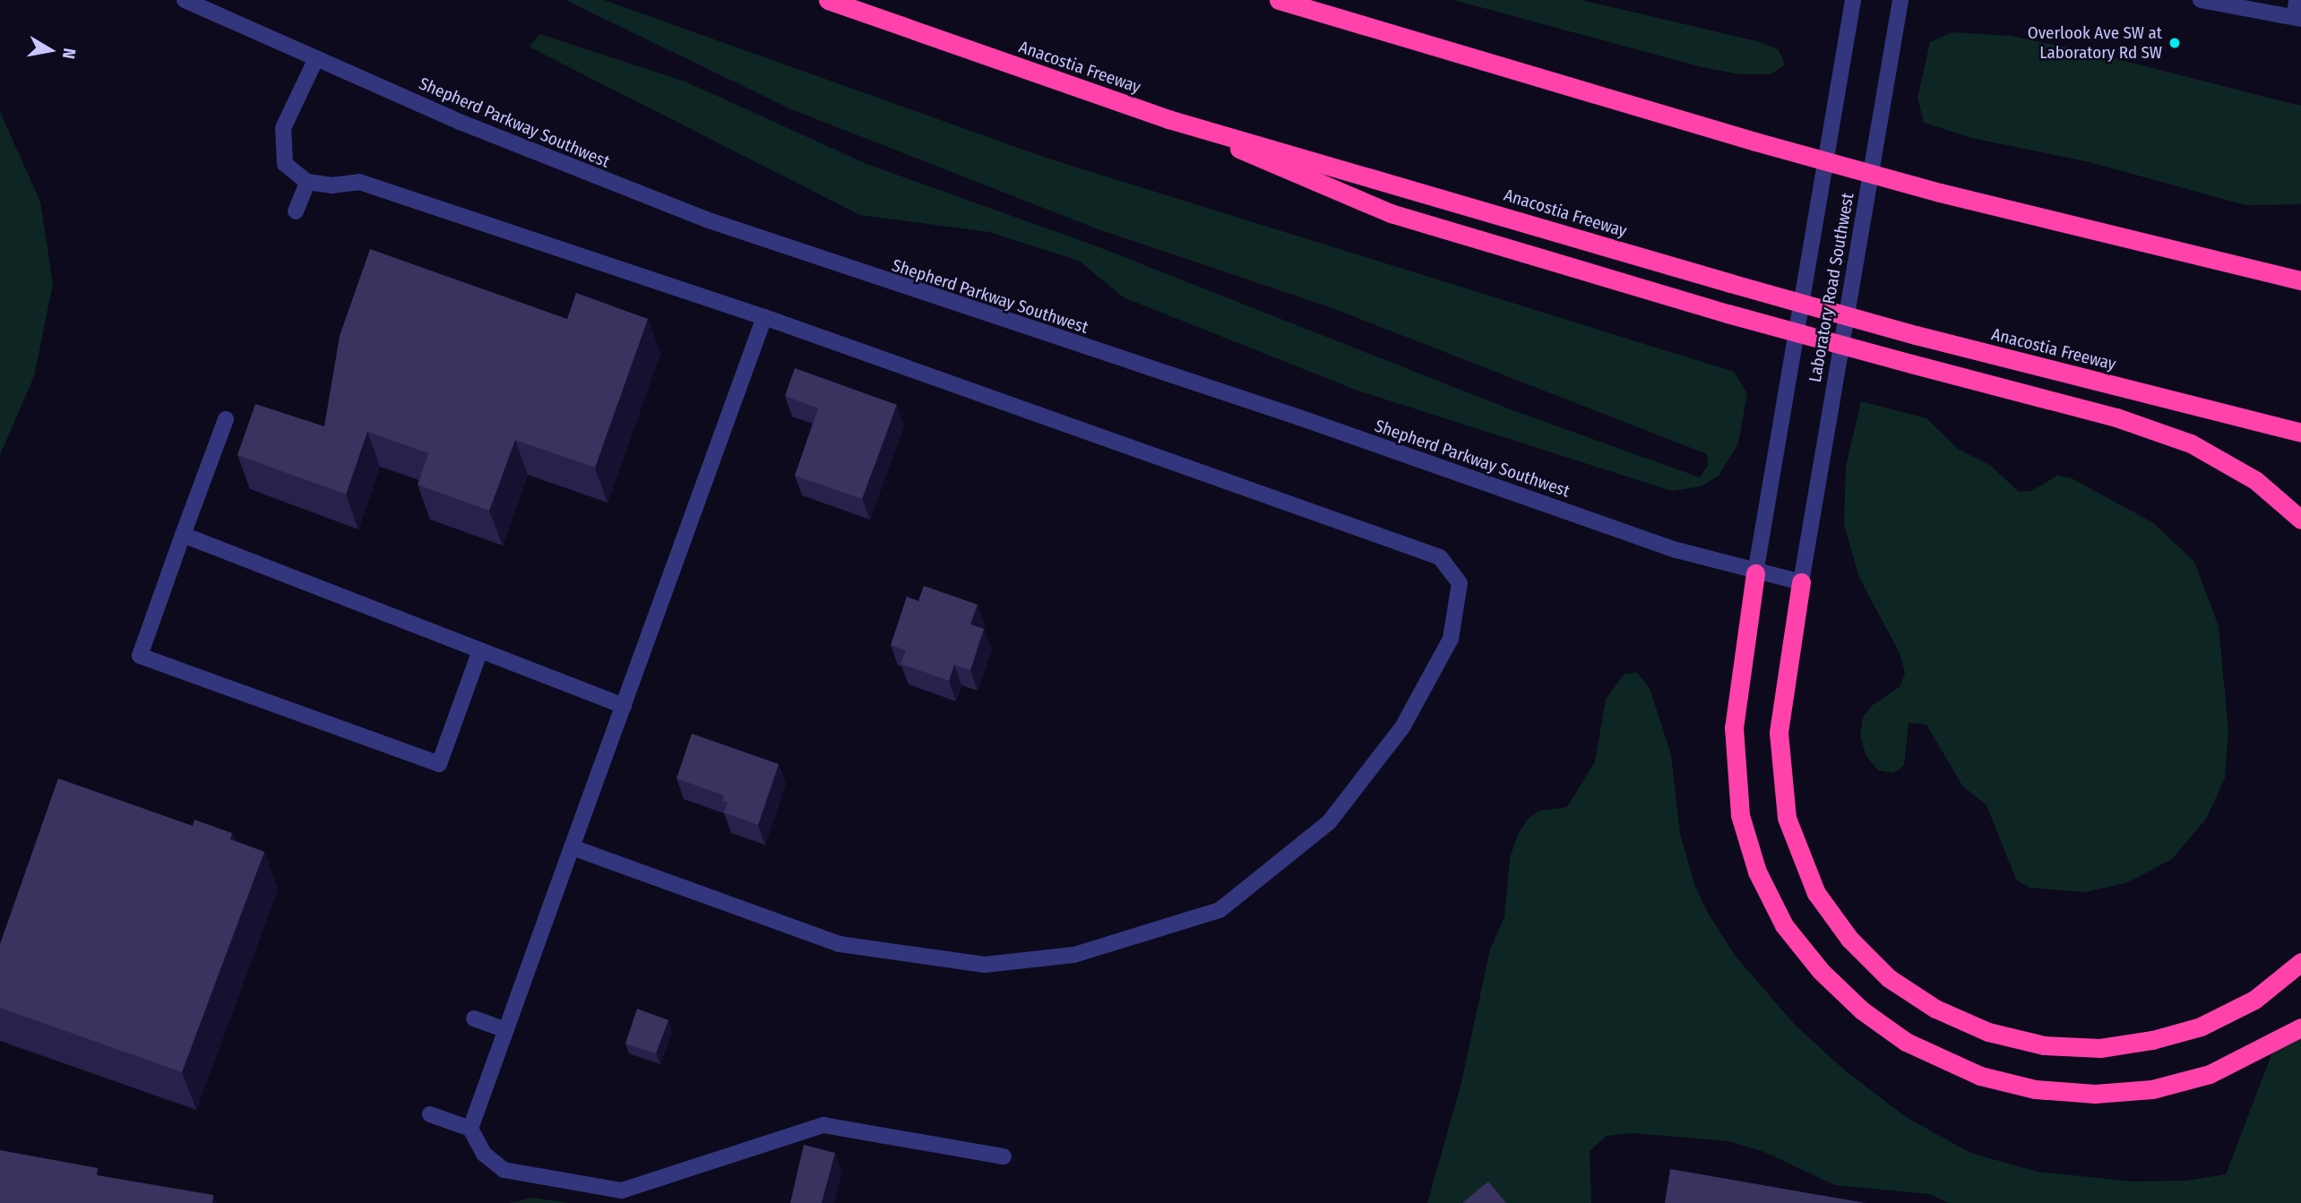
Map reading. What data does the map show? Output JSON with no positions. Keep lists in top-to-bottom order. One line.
{"streets":{"highway":["Anacostia Freeway"],"street":["Shepherd Parkway Southwest","Laboratory Road Southwest"]},"crossings":[["Shepherd Parkway Southwest","Laboratory Road Southwest"]],"places":["Overlook Ave SW at Laboratory Rd SW"],"north":"right"}
